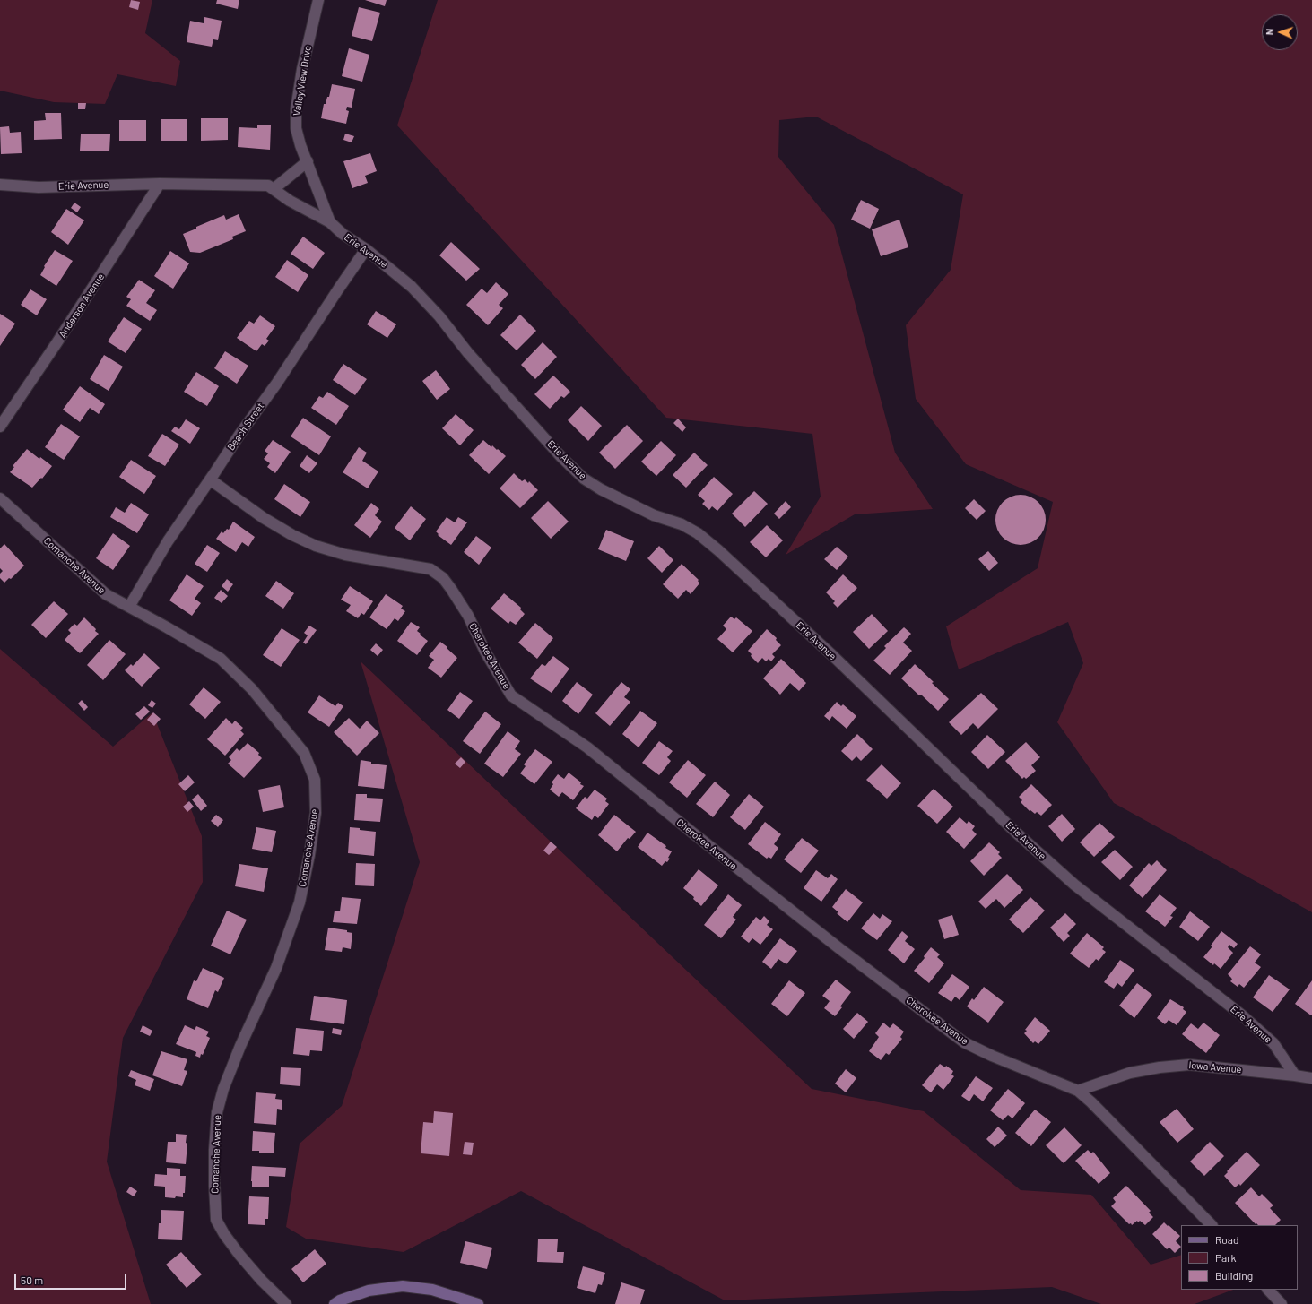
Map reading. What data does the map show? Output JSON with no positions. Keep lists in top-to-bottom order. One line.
{"streets":{"street":["Valley View Drive","Erie Avenue","Anderson Avenue","Beach Street","Comanche Avenue","Cherokee Avenue","Iowa Avenue"]},"crossings":[["Valley View Drive","Erie Avenue"],["Erie Avenue","Anderson Avenue"],["Erie Avenue","Beach Street"],["Erie Avenue","Iowa Avenue"],["Beach Street","Comanche Avenue"],["Beach Street","Cherokee Avenue"],["Cherokee Avenue","Iowa Avenue"]],"legend":["Road","Park","Building"],"scale_bar":"50 m","north":"left"}
